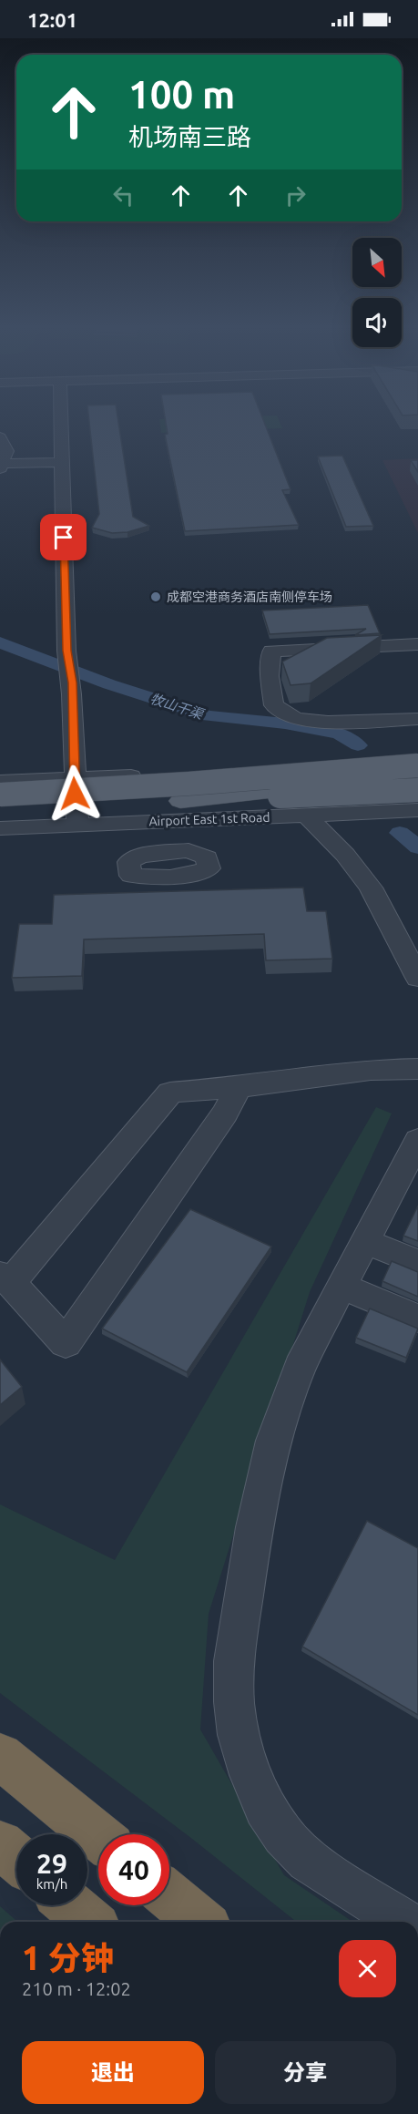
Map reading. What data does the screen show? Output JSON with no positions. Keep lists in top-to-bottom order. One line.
{"streets":{"street":["Airport East 1st Road"]},"water":["牧山干渠"],"places":["成都空港商务酒店南侧停车场"],"north":"bottom right","page":{"status":"12:01","turn":["100 m","机场南三路"],"speed":"29 km/h","limit":"40","heading":["1 分钟","210 m · 12:02"],"buttons":["退出","分享"]}}
